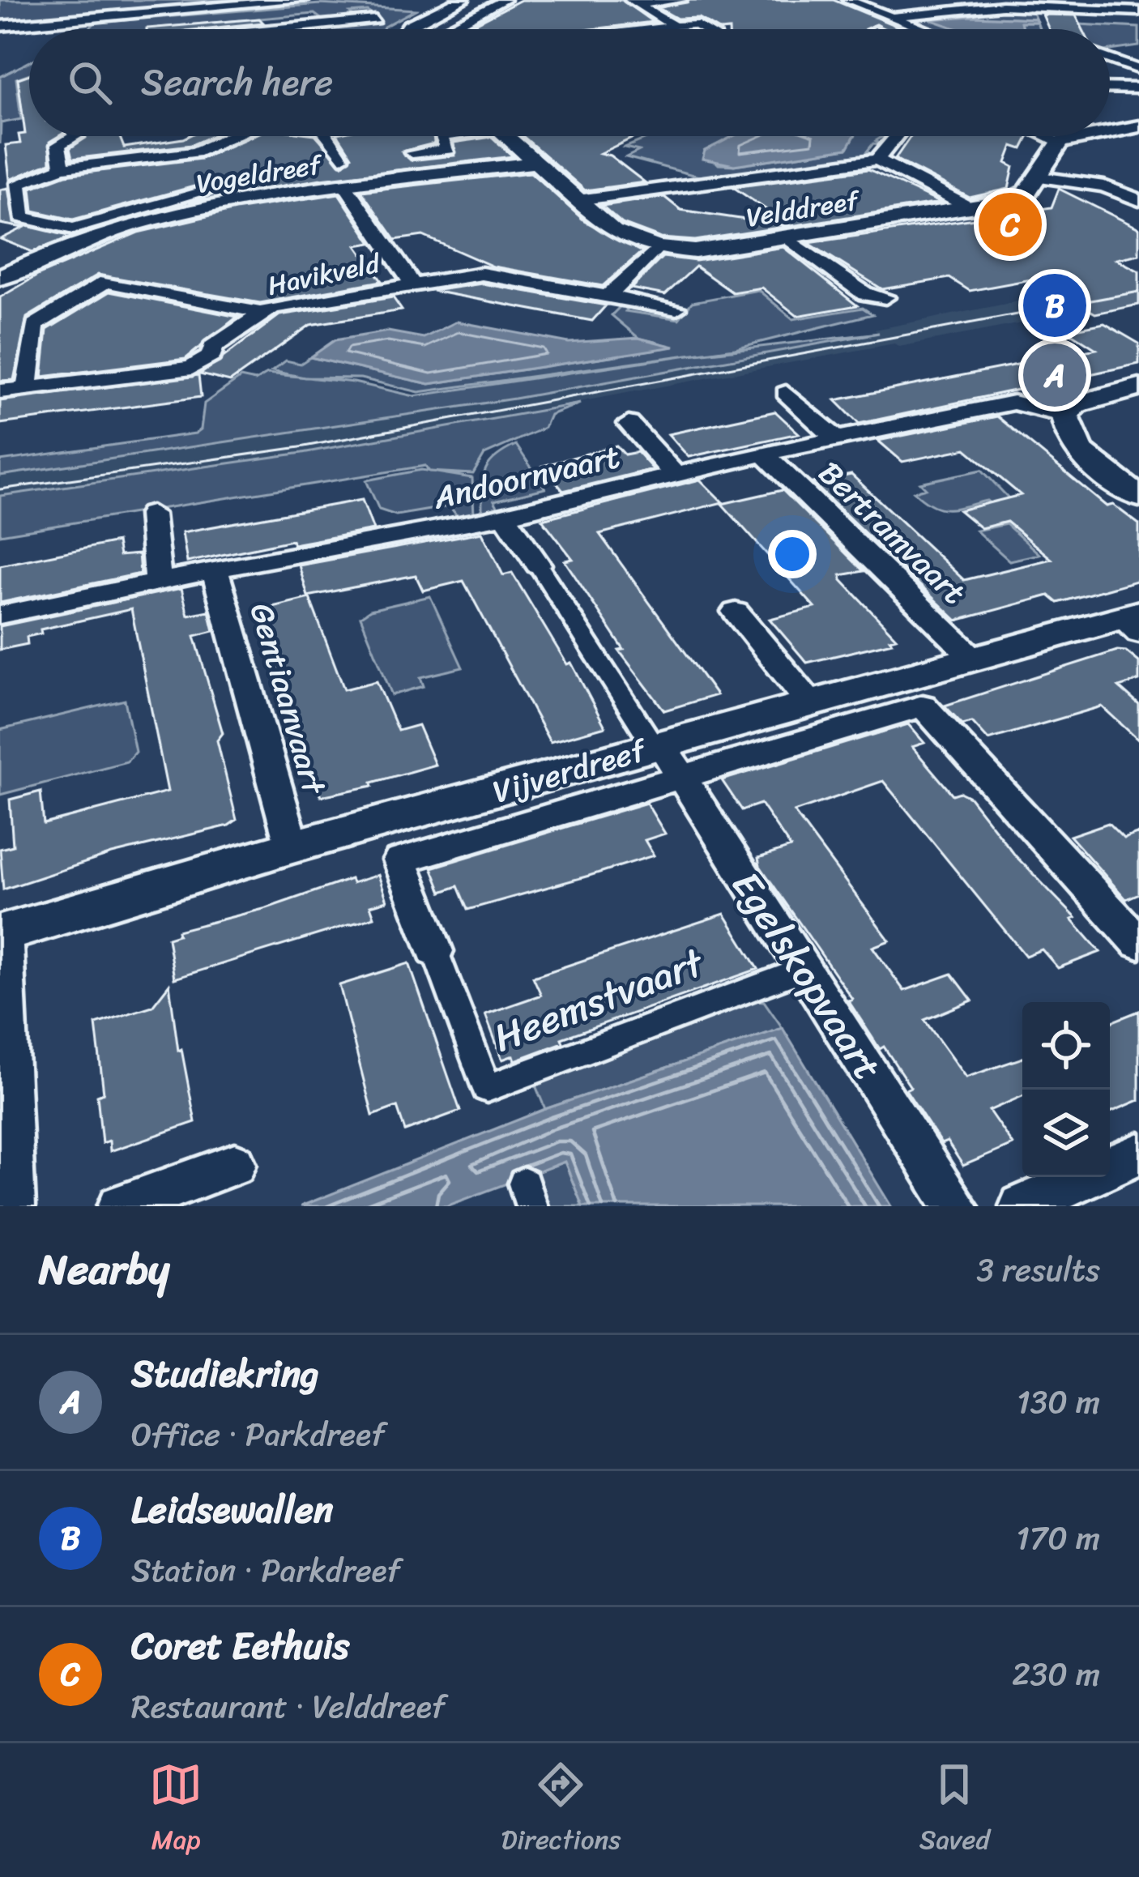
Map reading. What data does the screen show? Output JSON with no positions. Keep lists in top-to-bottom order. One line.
{"streets":{"street":["Vogeldreef","Velddreef","Havikveld","Andoornvaart","Bertramvaart","Gentiaanvaart","Vijverdreef","Egelskopvaart","Heemstvaart"]},"crossings":[["Vogeldreef","Velddreef"],["Andoornvaart","Bertramvaart"],["Andoornvaart","Gentiaanvaart"],["Bertramvaart","Vijverdreef"],["Gentiaanvaart","Vijverdreef"],["Vijverdreef","Egelskopvaart"],["Vijverdreef","Heemstvaart"],["Egelskopvaart","Heemstvaart"]],"page":{"search":"Search here","pins":["C","B","A"],"heading":["Nearby","3 results"],"list":[{"mark":"A","name":"Studiekring","note":"Office · Parkdreef","value":"130 m"},{"mark":"B","name":"Leidsewallen","note":"Station · Parkdreef","value":"170 m"},{"mark":"C","name":"Coret Eethuis","note":"Restaurant · Velddreef","value":"230 m"}],"nav":["Map","Directions","Saved"]}}
